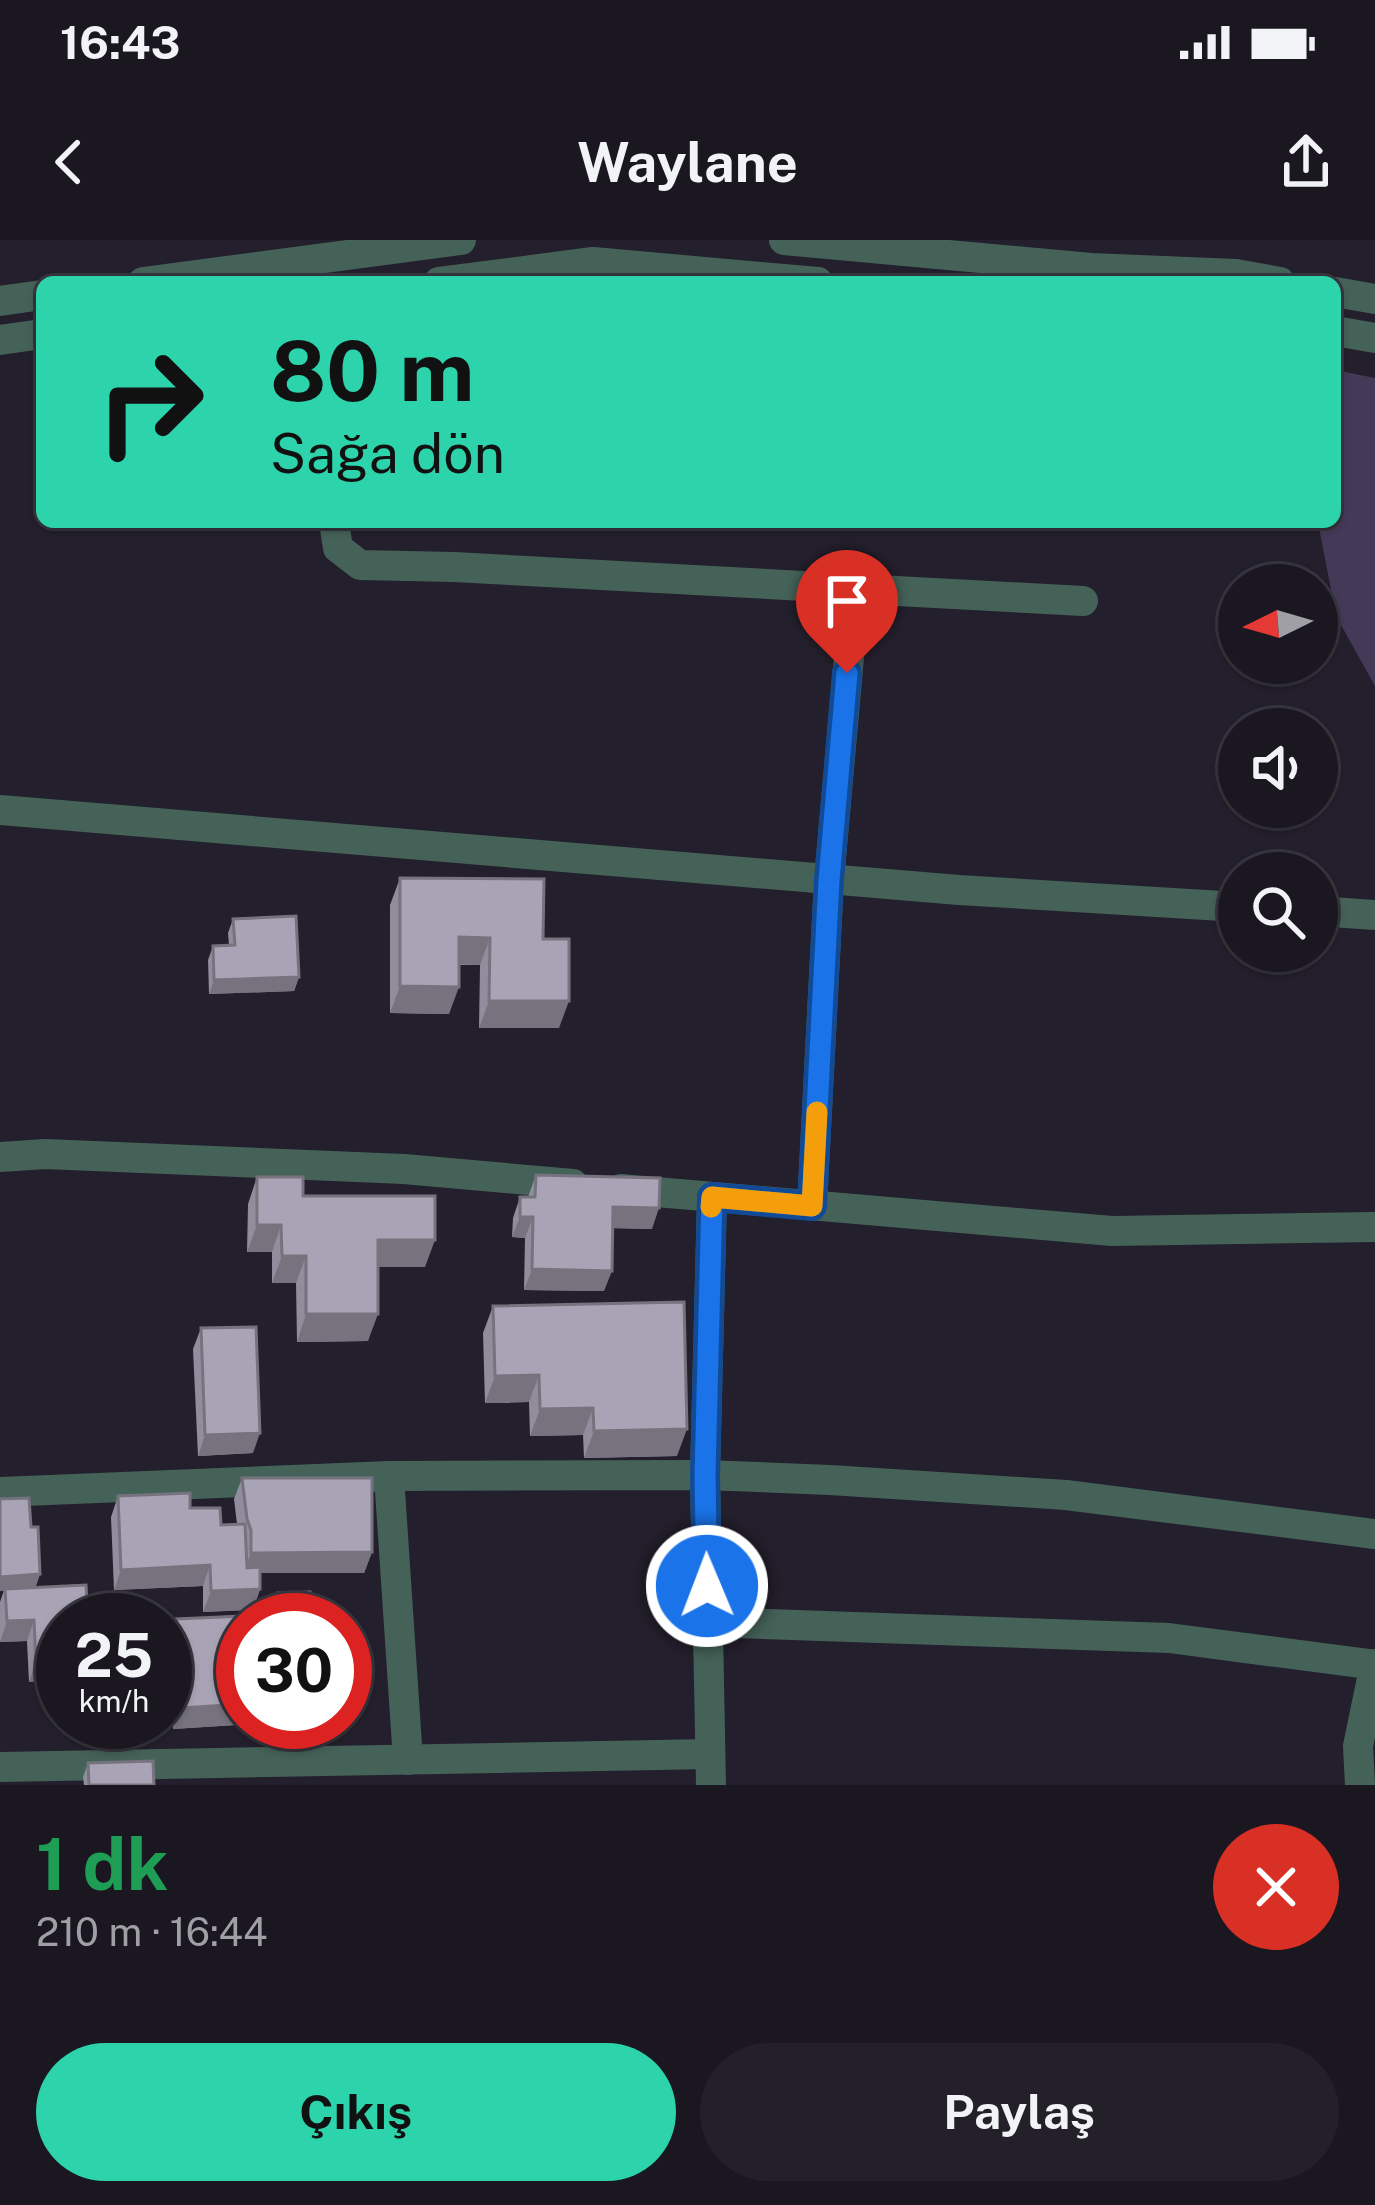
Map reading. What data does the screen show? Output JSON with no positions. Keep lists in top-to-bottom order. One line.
{"north":"left","page":{"status":"16:43","header":"Waylane","turn":["80 m","Sağa dön"],"speed":"25 km/h","limit":"30","heading":["1 dk","210 m · 16:44"],"buttons":["Çıkış","Paylaş"]}}
